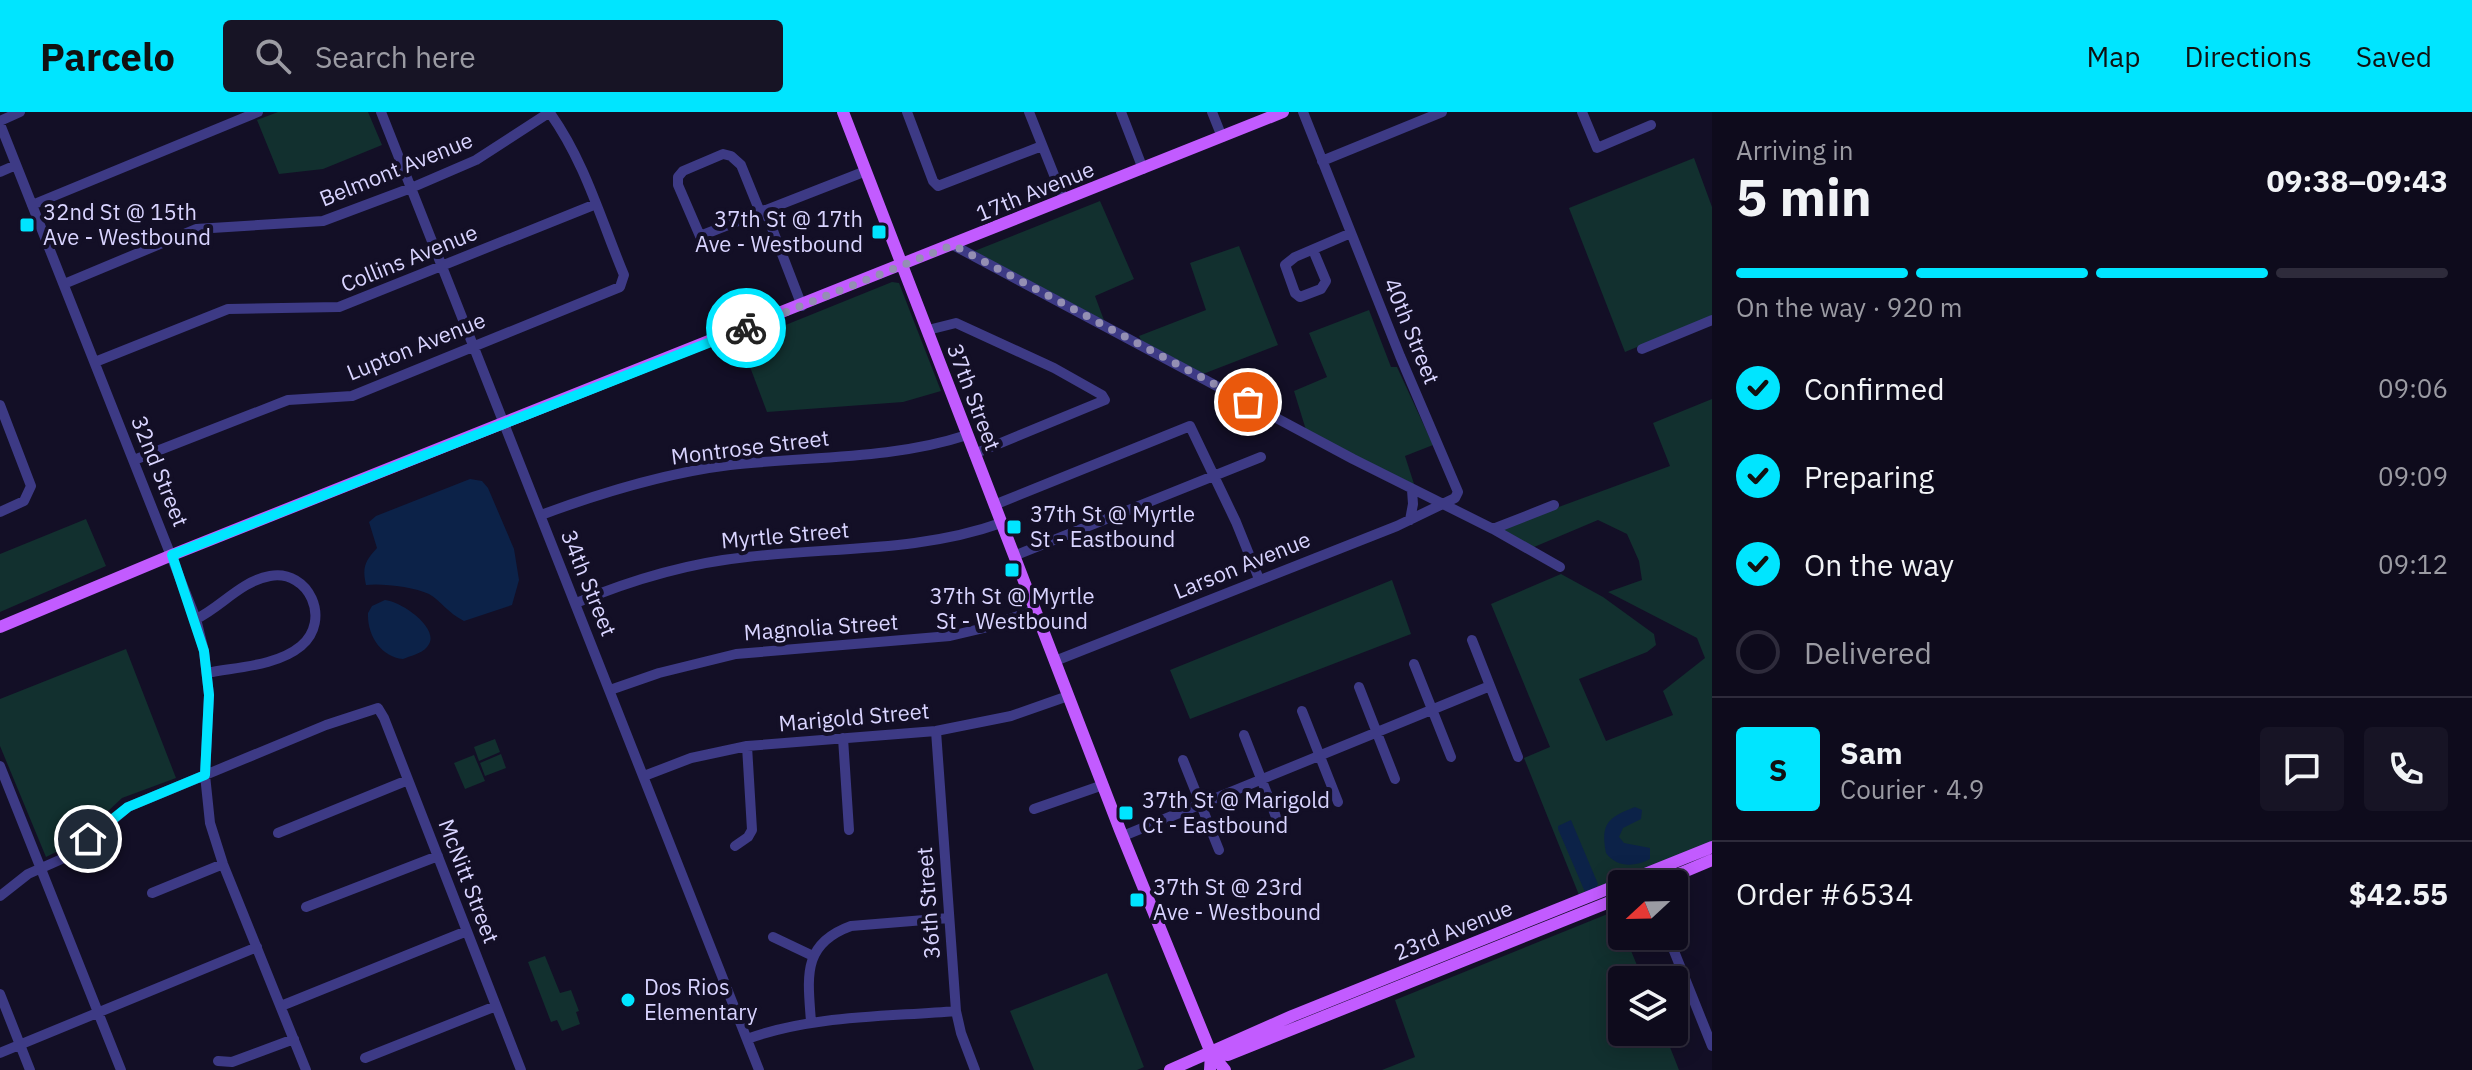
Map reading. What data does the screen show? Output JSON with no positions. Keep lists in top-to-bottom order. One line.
{"streets":{"main road":["17th Avenue","37th Street","23rd Avenue"],"street":["Belmont Avenue","Collins Avenue","40th Street","Lupton Avenue","Montrose Street","32nd Street","Myrtle Street","Larson Avenue","34th Street","Magnolia Street","Marigold Street","McNitt Street","36th Street"]},"crossings":[["Belmont Avenue","32nd Street"],["Belmont Avenue","34th Street"],["17th Avenue","37th Street"],["17th Avenue","32nd Street"],["17th Avenue","34th Street"],["Collins Avenue","Lupton Avenue"],["Collins Avenue","32nd Street"],["Collins Avenue","34th Street"],["40th Street","Larson Avenue"],["Lupton Avenue","32nd Street"],["Lupton Avenue","34th Street"],["37th Street","Montrose Street"],["37th Street","Myrtle Street"],["37th Street","Larson Avenue"],["37th Street","Magnolia Street"],["37th Street","Marigold Street"],["Montrose Street","34th Street"],["32nd Street","McNitt Street"],["Myrtle Street","34th Street"],["34th Street","Magnolia Street"],["34th Street","Marigold Street"],["Marigold Street","36th Street"]],"places":{"transit":["32nd St @ 15th Ave - Westbound","37th St @ 17th Ave - Westbound","37th St @ Myrtle St - Eastbound","37th St @ Myrtle St - Westbound","37th St @ Marigold Ct - Eastbound","37th St @ 23rd Ave - Westbound"],"other":["Dos Rios Elementary"]},"north":"left","page":{"header":"Parcelo","search":"Search here","nav":["Map","Directions","Saved"],"heading":["5 min","Arriving in","09:38–09:43"],"panel":["Sam","Courier · 4.9","Order #6534","$42.55"],"bar":"On the way · 920 m","list":[["Confirmed","09:06"],["Preparing","09:09"],["On the way","09:12"],"Delivered"],"round":"S"}}
